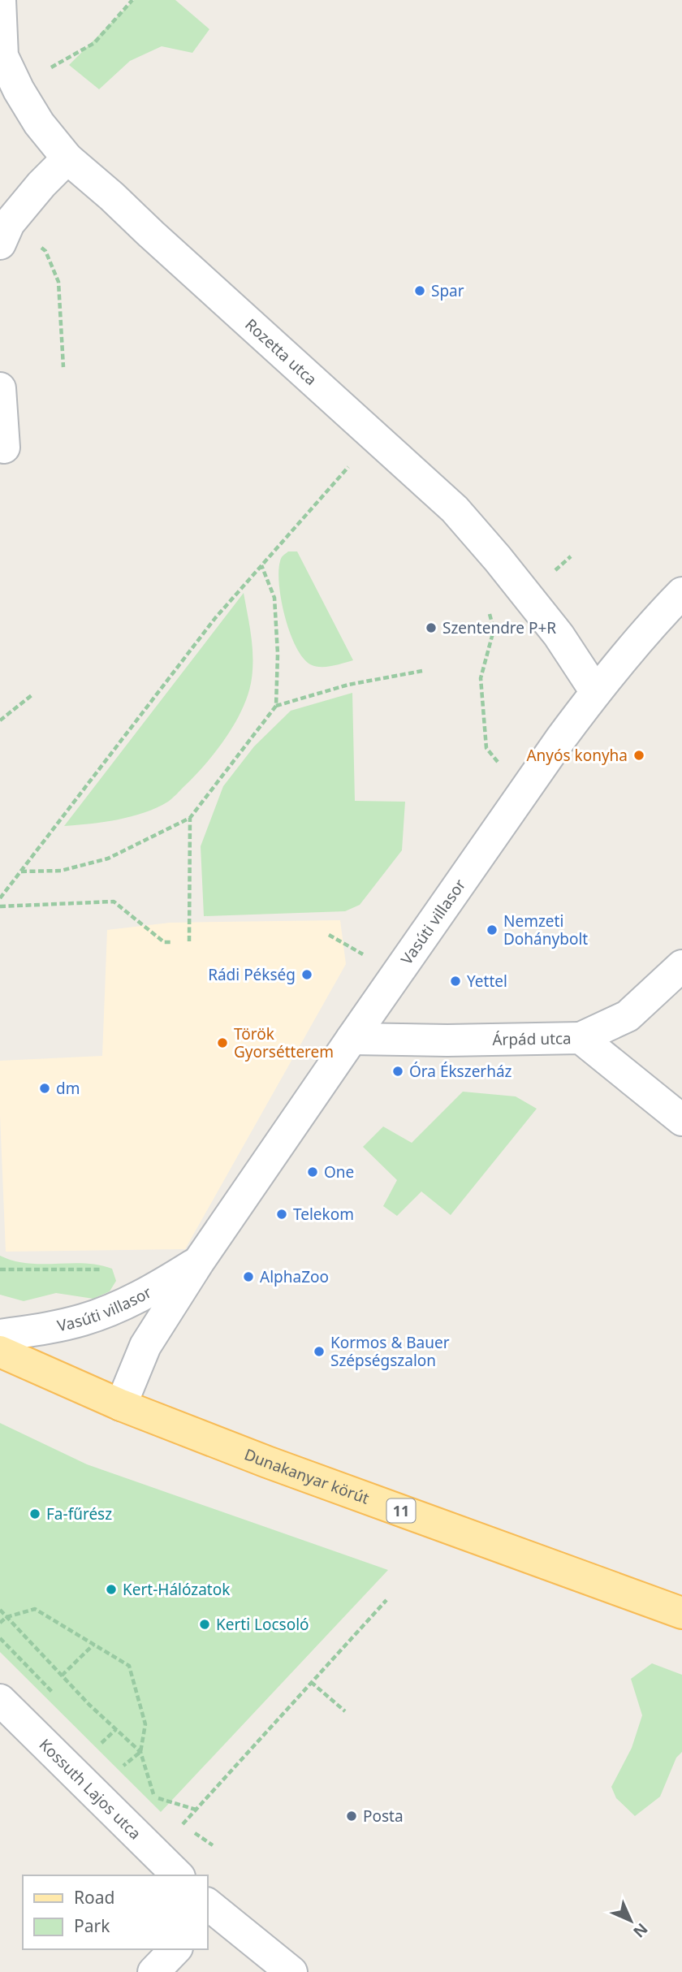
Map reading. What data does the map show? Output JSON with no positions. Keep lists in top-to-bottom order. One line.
{"streets":{"main road":["Dunakanyar körút","11"],"street":["Rozetta utca","Vasúti villasor","Árpád utca","Kossuth Lajos utca"]},"crossings":[["Rozetta utca","Vasúti villasor"],["Vasúti villasor","Árpád utca"],["Vasúti villasor","Dunakanyar körút"]],"places":["Spar","Szentendre P+R","Anyós konyha","Nemzeti Dohánybolt","Rádi Pékség","Yettel","Török Gyorsétterem","Óra Ékszerház","dm","One","Telekom","AlphaZoo","Kormos & Bauer Szépségszalon","Fa-fűrész","Kert-Hálózatok","Kerti Locsoló","Posta"],"legend":["Road","Park"],"north":"bottom right"}
